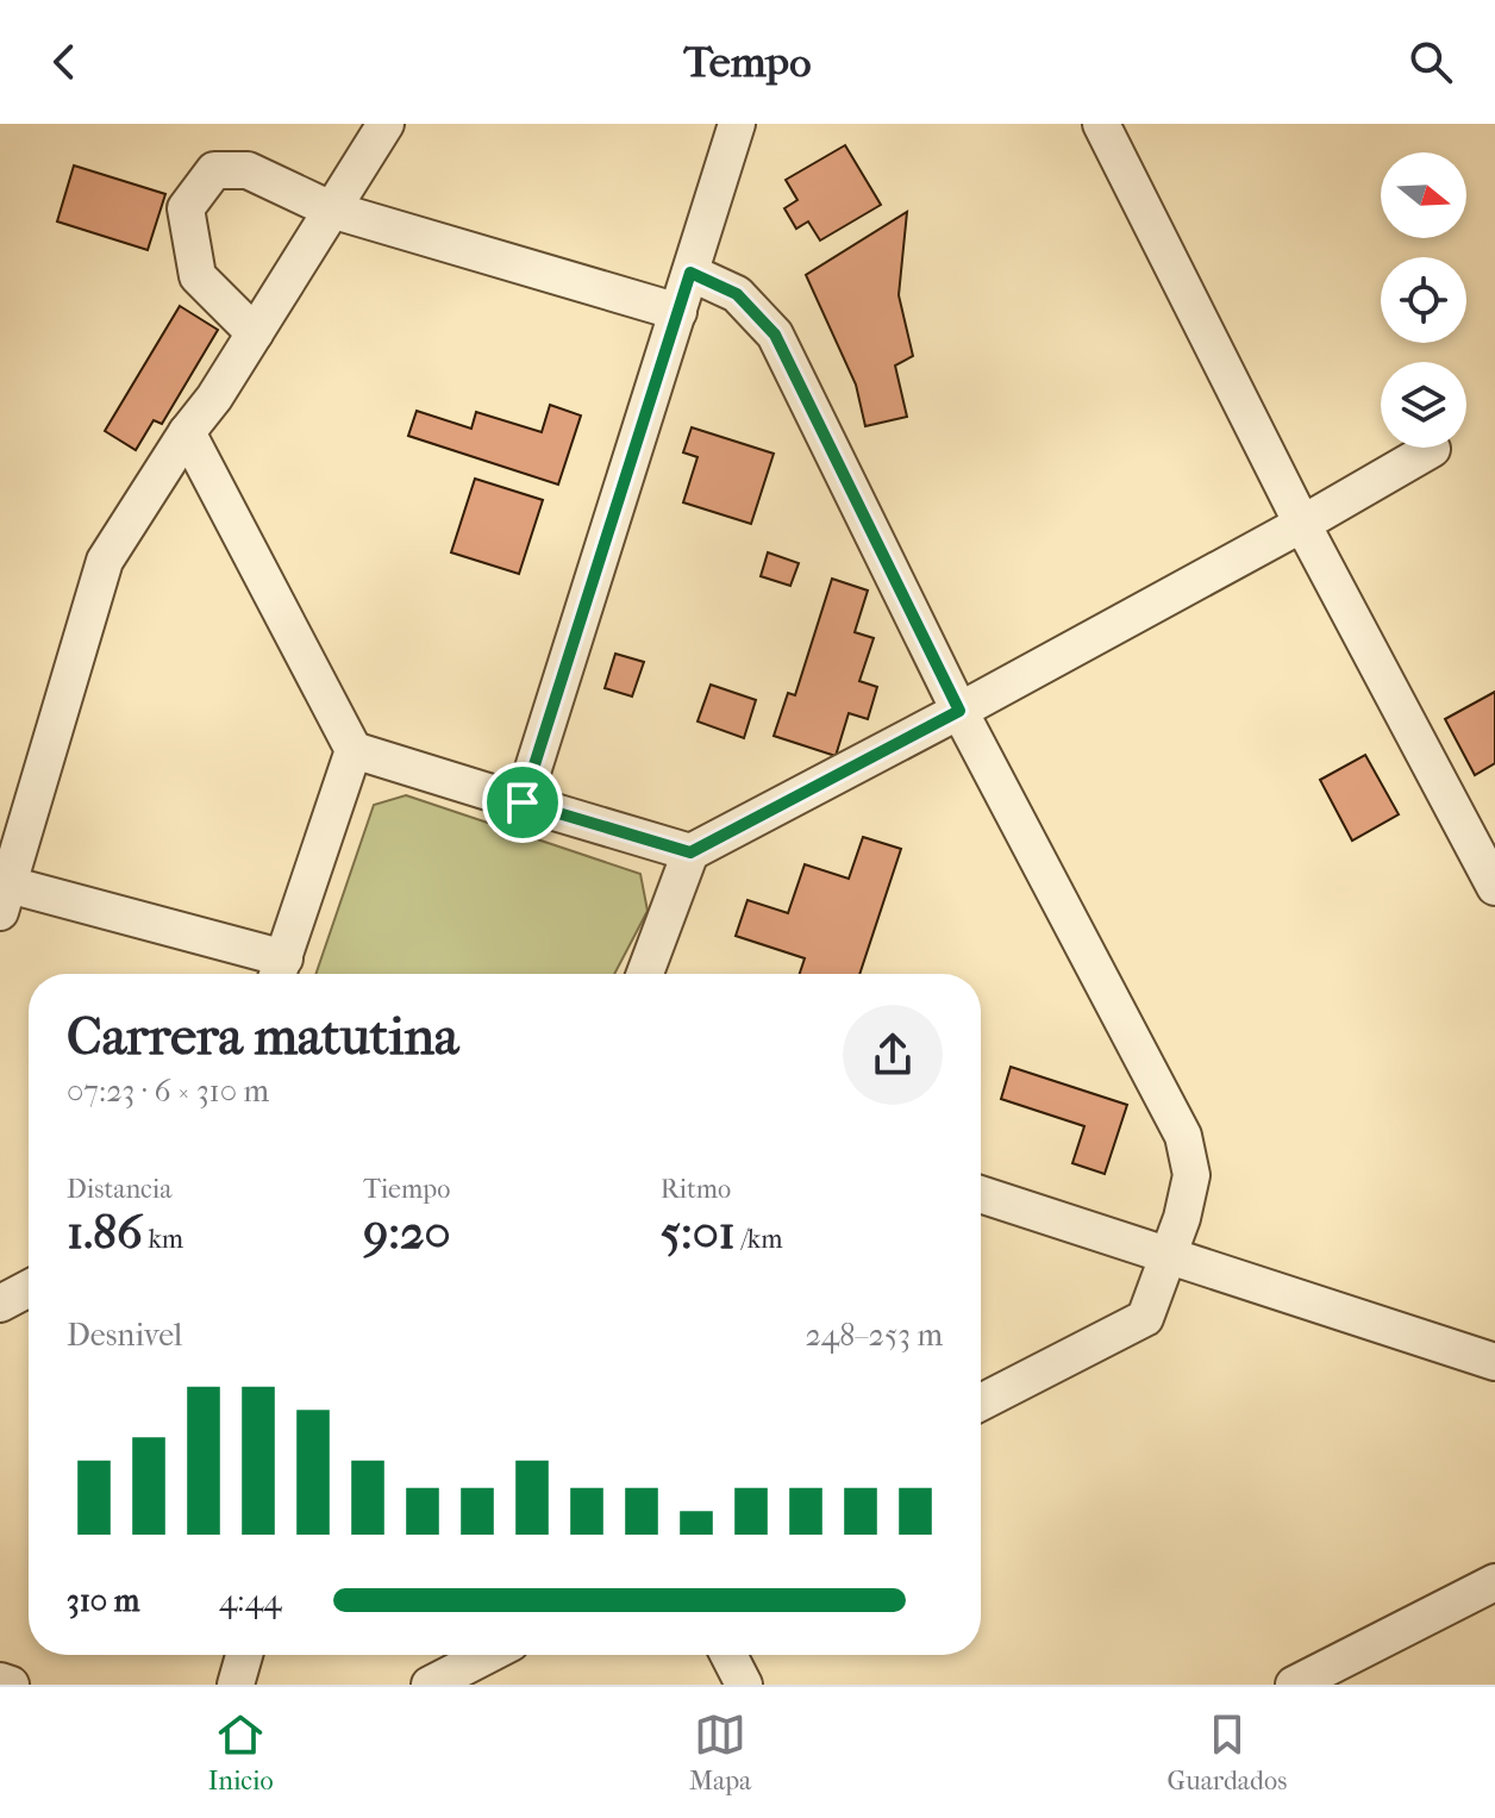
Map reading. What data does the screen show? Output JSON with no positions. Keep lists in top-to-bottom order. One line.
{"north":"right","page":{"header":"Tempo","heading":["Carrera matutina","07:23 · 6 × 310 m"],"stats":[["Distancia","1.86 km"],["Tiempo","9:20"],["Ritmo","5:01 /km"]],"chart":["Desnivel","248–253 m"],"list":[{"name":"310 m","note":"4:44"}],"tabs":["Inicio","Mapa","Guardados"]}}
